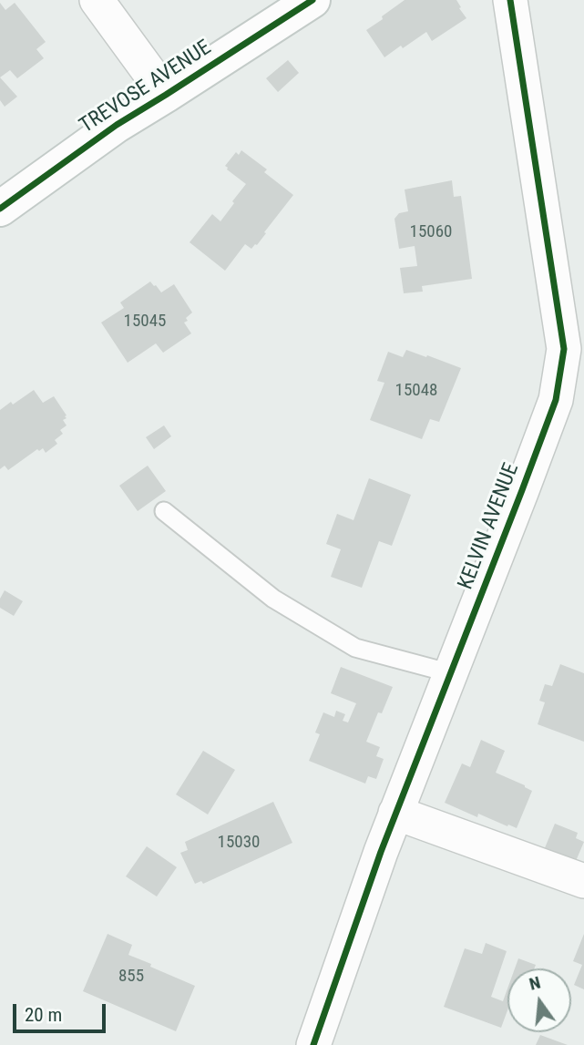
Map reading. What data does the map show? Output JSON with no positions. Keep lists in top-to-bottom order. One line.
{"streets":{"street":["TREVOSE AVENUE","KELVIN AVENUE"]},"house_numbers":["15060","15045","15048","15030","855"],"scale_bar":"20 m","north":"top"}
